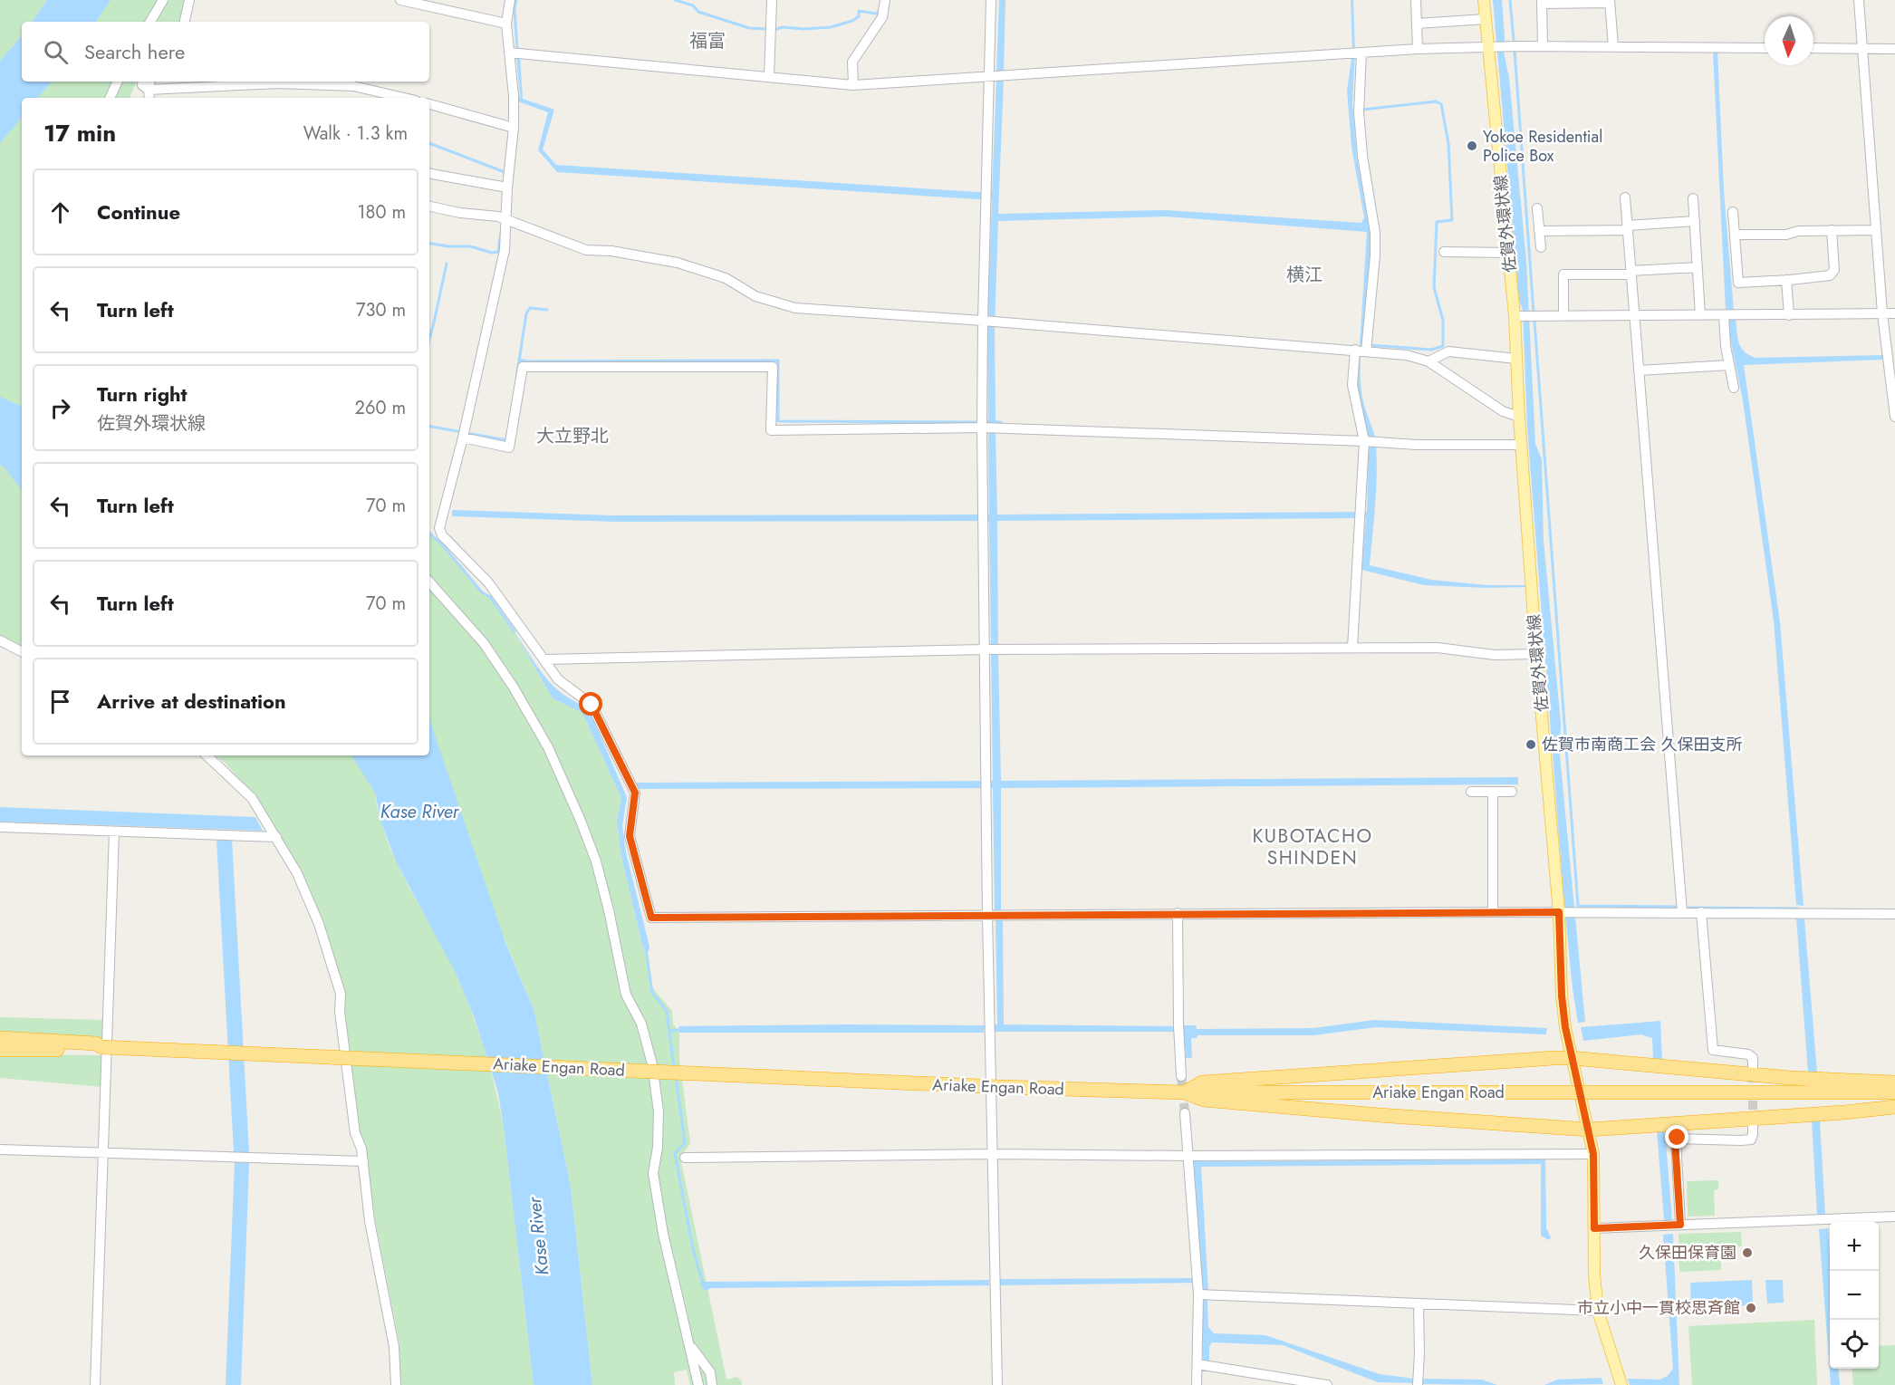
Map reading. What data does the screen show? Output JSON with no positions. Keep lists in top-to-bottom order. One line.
{"streets":{"highway":["Ariake Engan Road"],"main road":["佐賀外環状線"]},"districts":["福富","横江","大立野北","KUBOTACHO SHINDEN"],"water":["Kase River"],"places":["Yokoe Residential Police Box","佐賀市南商工会 久保田支所","久保田保育園","市立小中一貫校思斉館"],"north":"bottom","page":{"search":"Search here","heading":["17 min","Walk · 1.3 km"],"list":[["Continue","180 m"],["Turn left","730 m"],["Turn right","佐賀外環状線","260 m"],["Turn left","70 m"],["Turn left","70 m"],"Arrive at destination"],"map_buttons":["+","−"]}}
